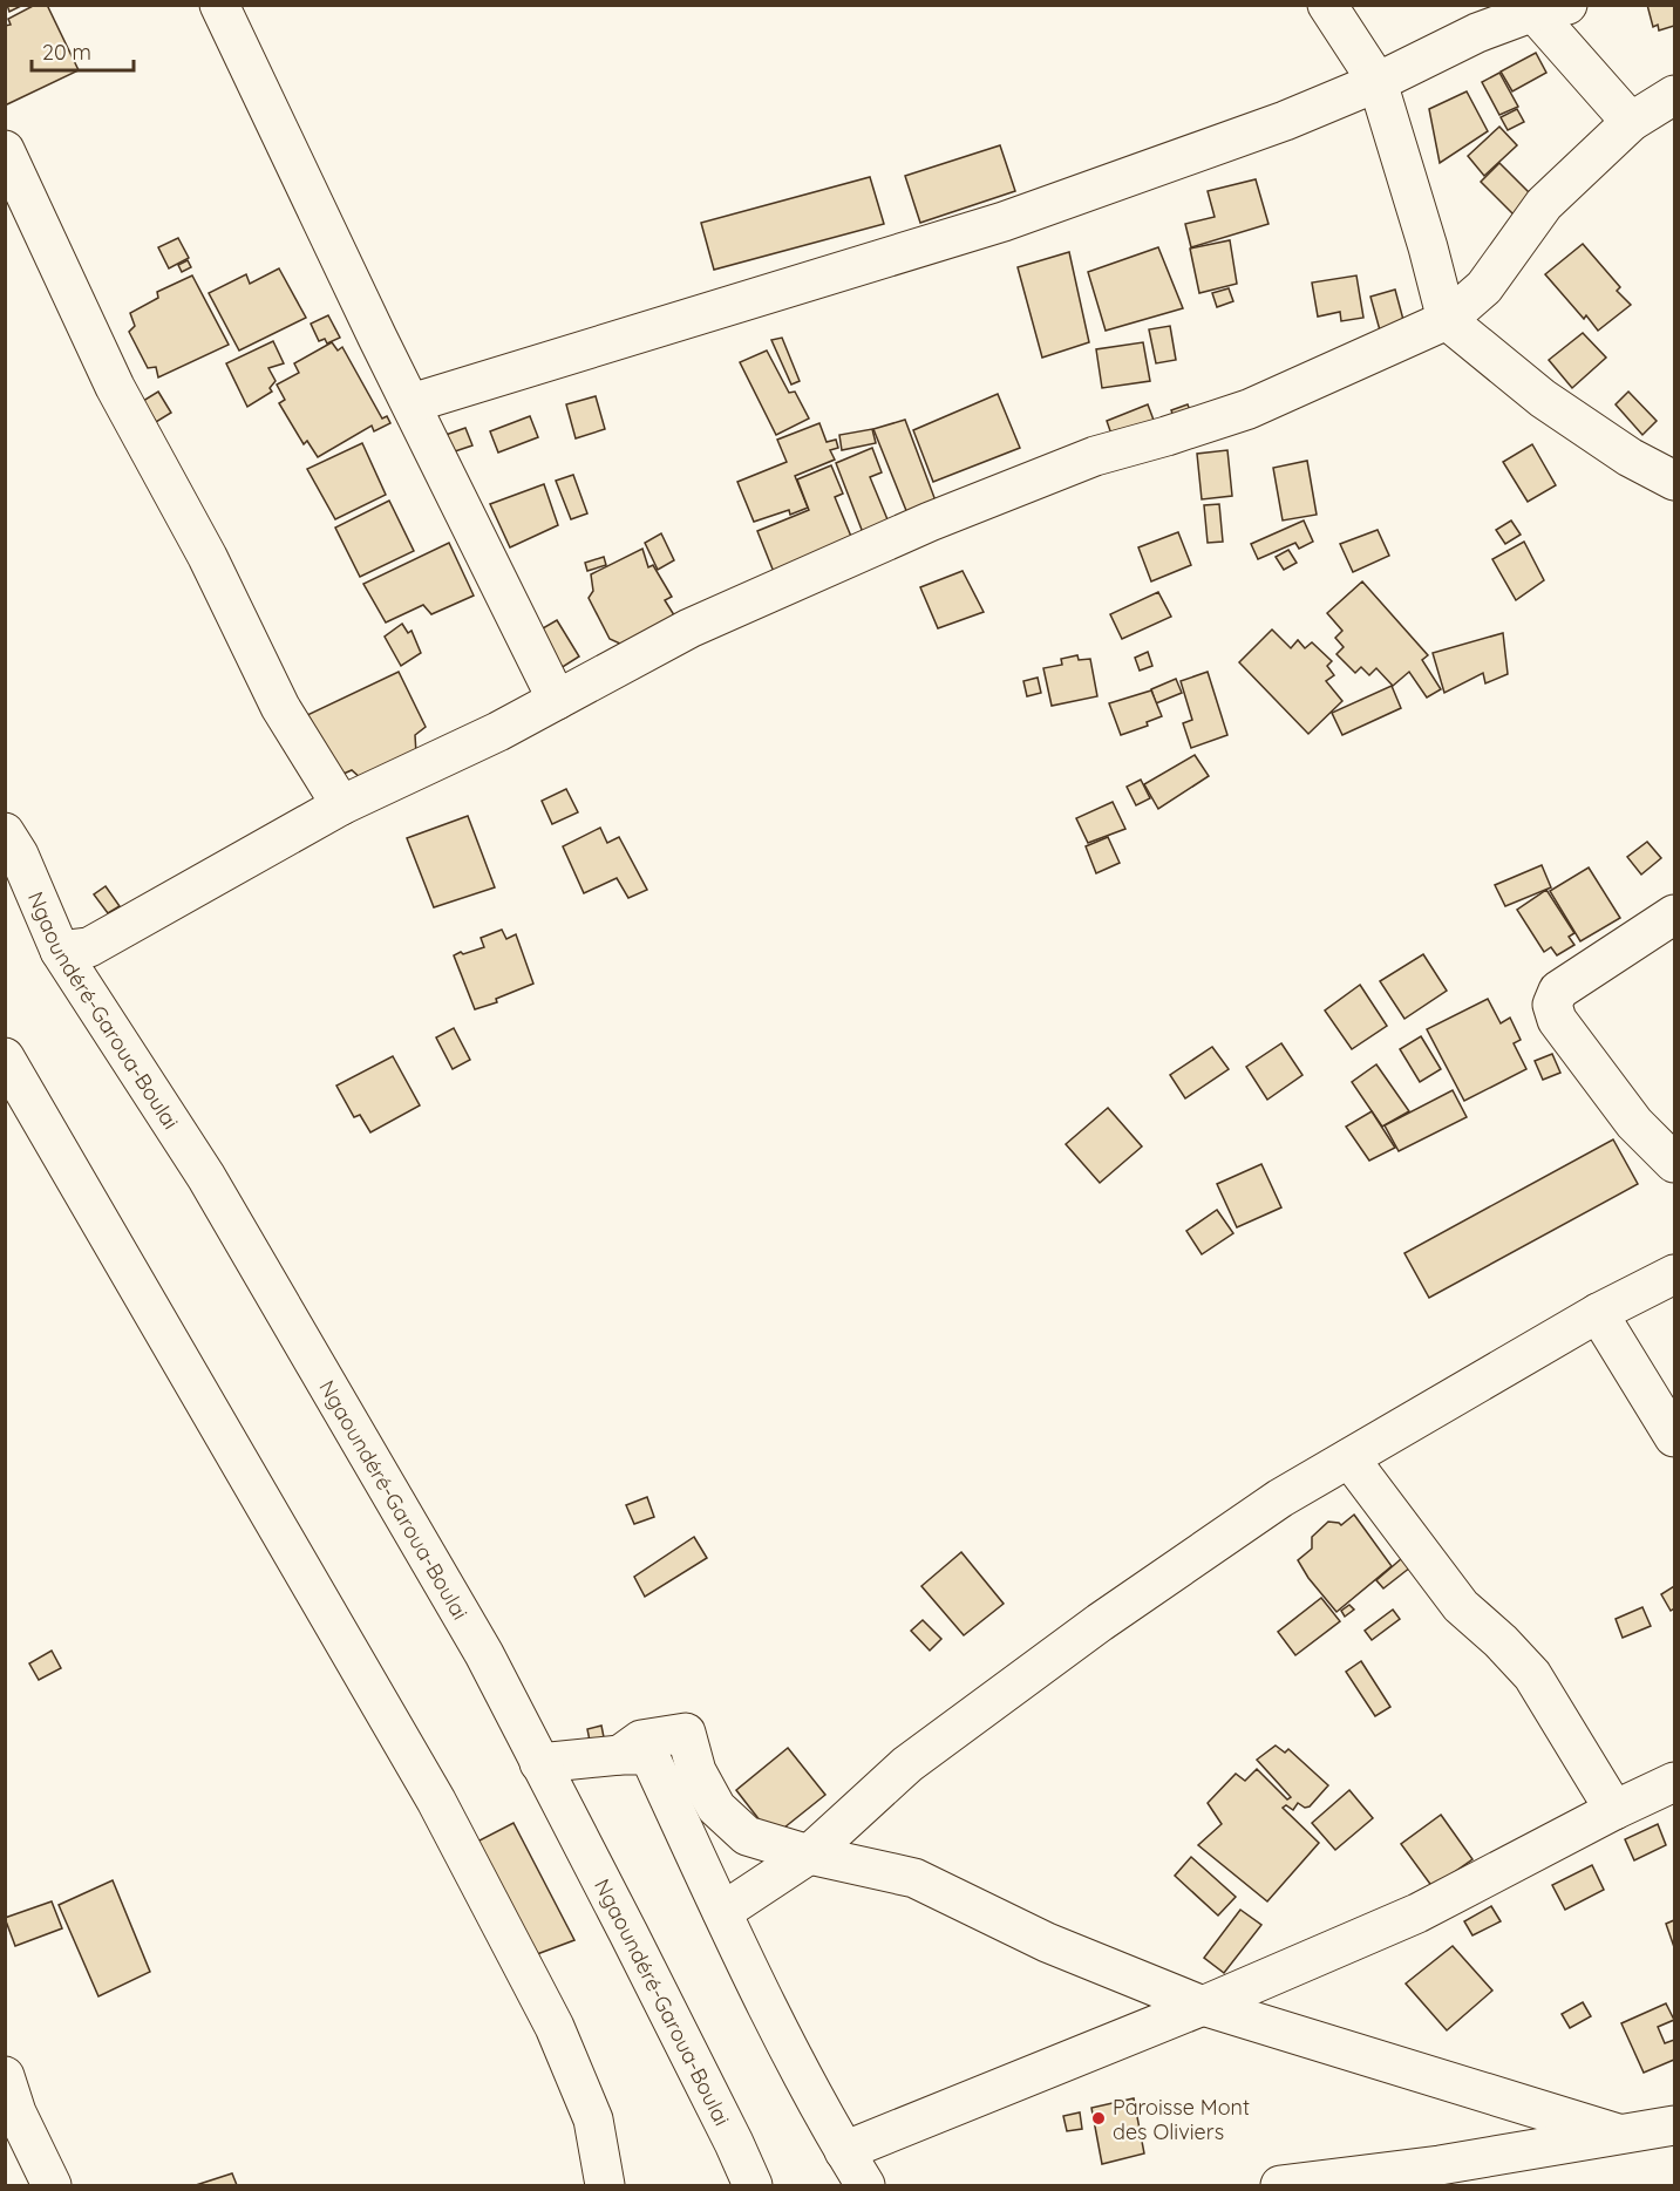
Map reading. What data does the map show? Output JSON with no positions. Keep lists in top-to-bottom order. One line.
{"streets":{"main road":["Ngaoundéré-Garoua-Boulai"]},"places":["Paroisse Mont des Oliviers"],"scale_bar":"20 m"}
